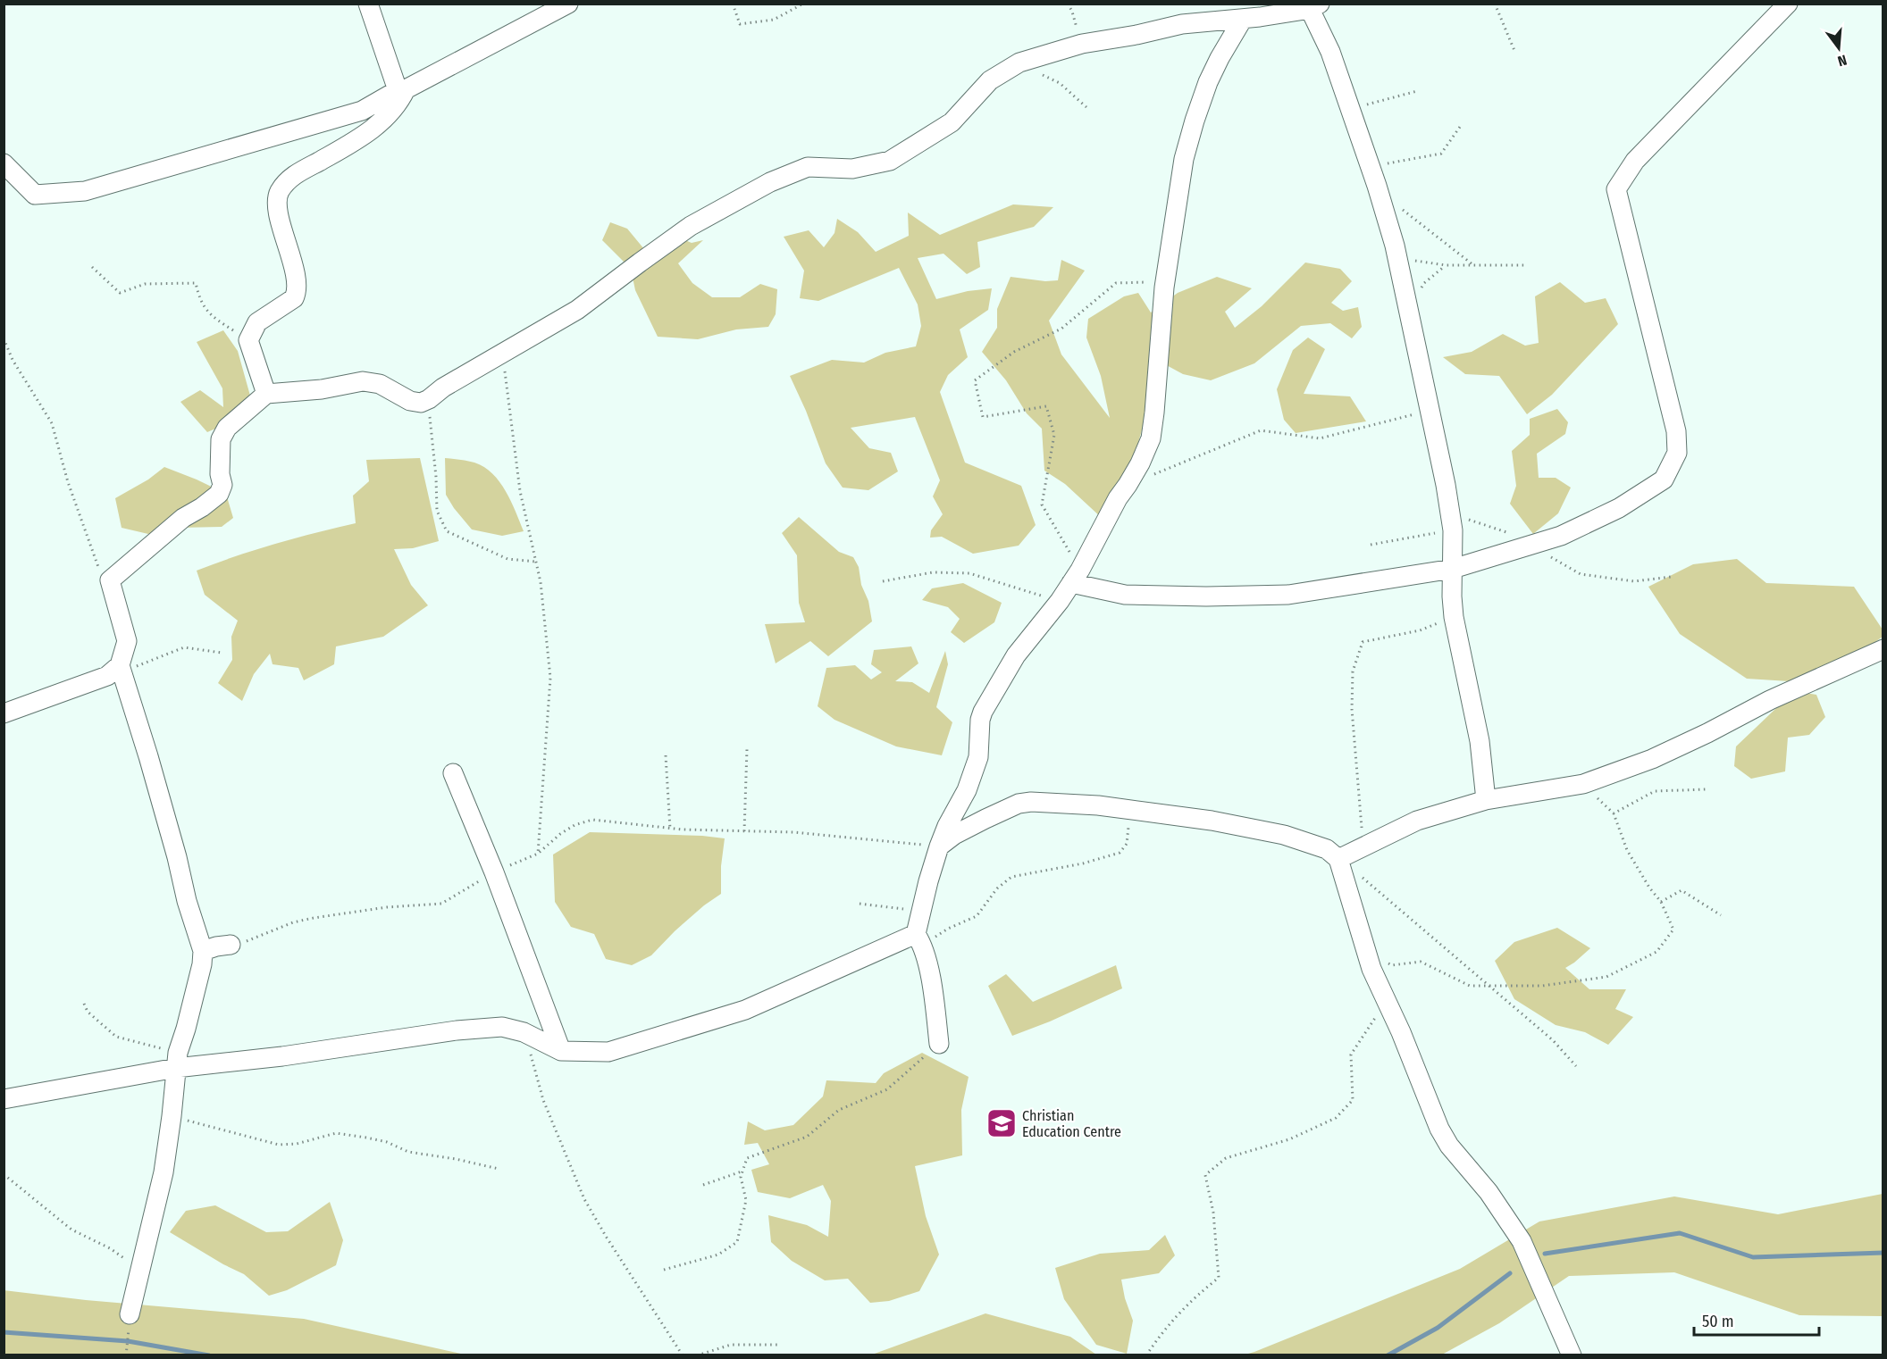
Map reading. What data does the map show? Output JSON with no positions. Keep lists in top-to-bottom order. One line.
{"places":{"school or university":["Christian Education Centre"]},"scale_bar":"50 m","north":"bottom"}
